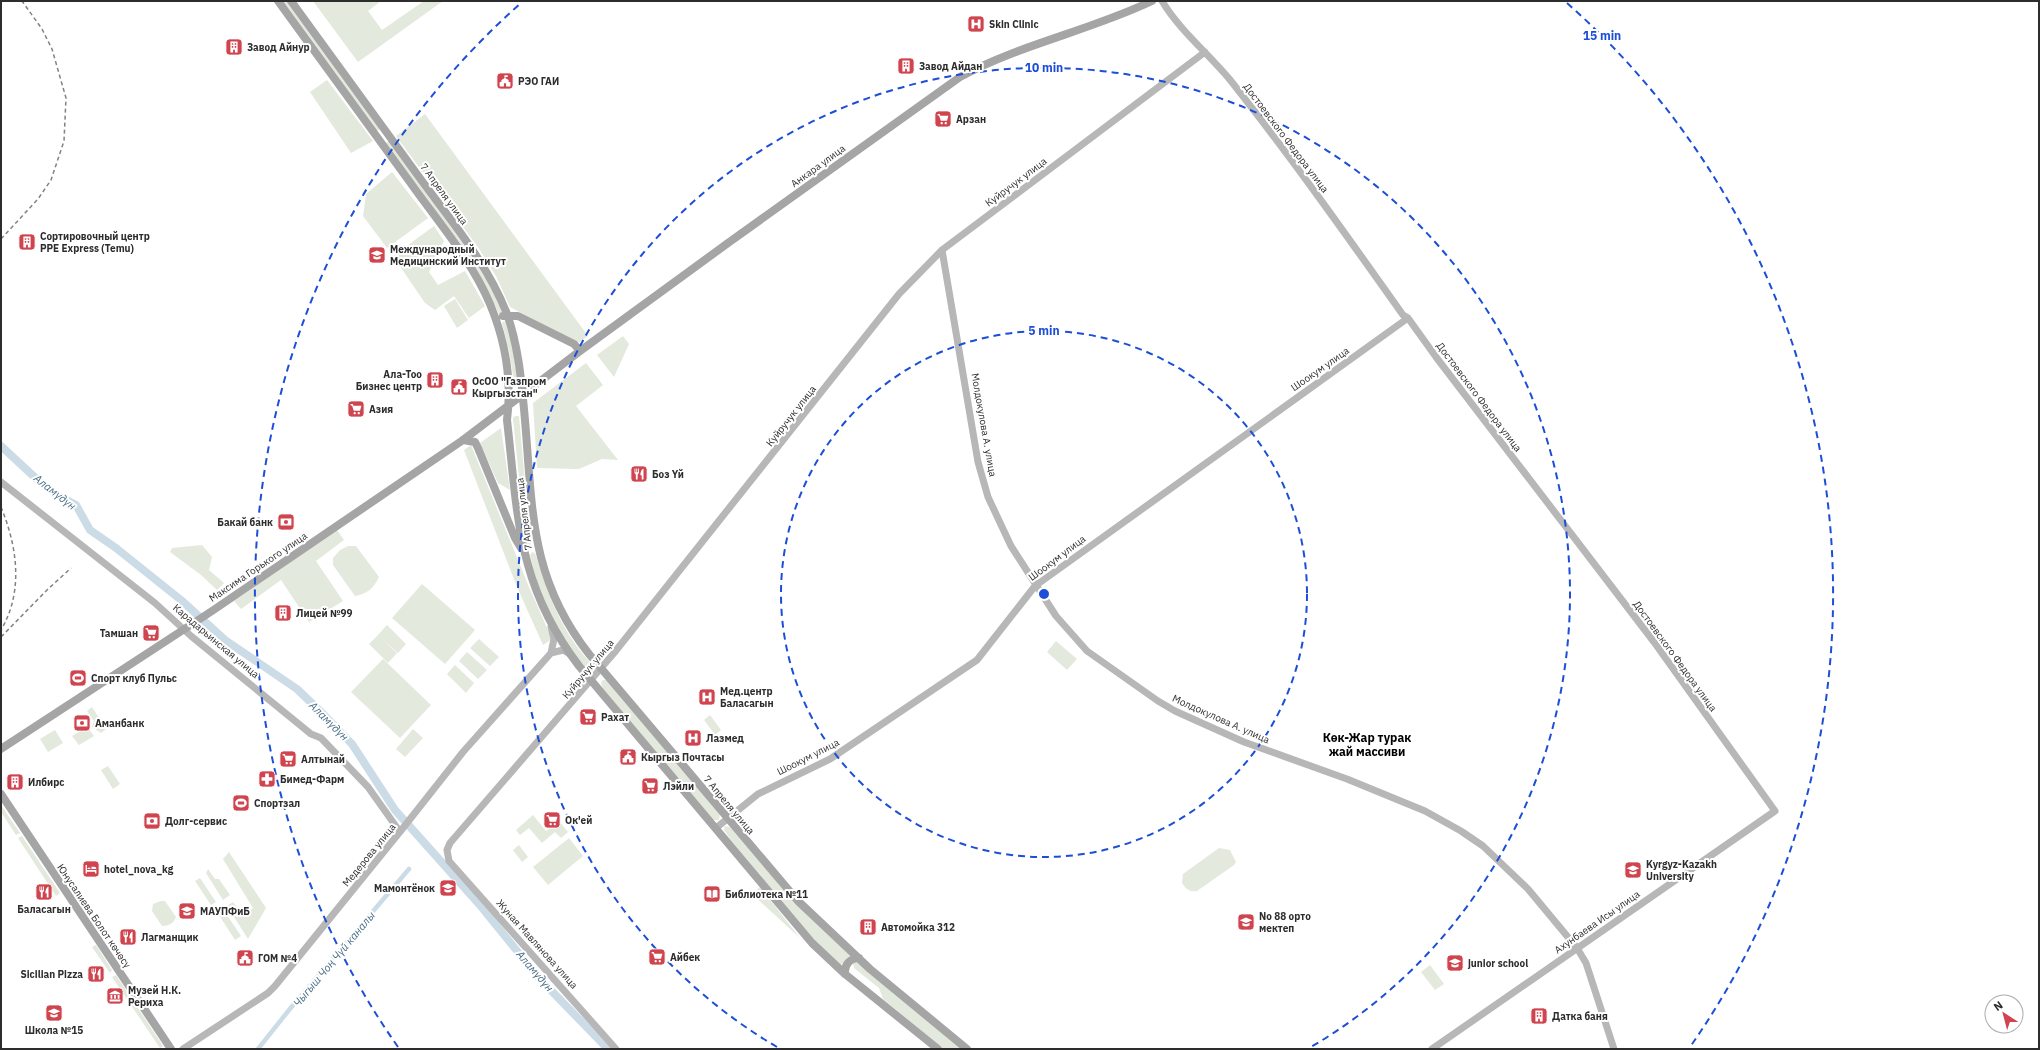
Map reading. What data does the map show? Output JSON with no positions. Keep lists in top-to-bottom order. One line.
{"streets":{"main road":["Анкара улица","7 Апреля улица","Максима Горького улица","Юнусалиева Болот көчөсү"],"street":["Достоевского Федора улица","Куйручук улица","Шоокум улица","Молдокулова А. улица","Карадарьинская улица","Медерова улица","Ахунбаева Исы улица","Жуная Мавлянова улица"]},"crossings":[["Достоевского Федора улица","Куйручук улица"],["Достоевского Федора улица","Шоокум улица"],["Достоевского Федора улица","Ахунбаева Исы улица"],["Анкара улица","7 Апреля улица"],["Анкара улица","Максима Горького улица"],["Куйручук улица","7 Апреля улица"],["Куйручук улица","Молдокулова А. улица"],["Куйручук улица","Жуная Мавлянова улица"],["7 Апреля улица","Шоокум улица"],["7 Апреля улица","Максима Горького улица"],["Шоокум улица","Молдокулова А. улица"],["Молдокулова А. улица","Ахунбаева Исы улица"],["Максима Горького улица","Карадарьинская улица"],["Карадарьинская улица","Медерова улица"]],"districts":["Көк-Жар турак жай массиви"],"water":["Аламүдүн","Чыгыш Чоң Чүй каналы"],"places":{"hospital":["Skin Clinic","Мед.центр Баласагын","Лазмед"],"building":["Завод Айнур","Завод Айдан","Сортировочный центр PPE Express (Temu)","Ала-Тоо Бизнес центр","Лицей №99","Илбирс","Автомойка 312","Датка баня"],"public building":["РЭО ГАИ","ОсОО \"Газпром Кыргызстан\"","Кыргыз Почтасы","ГОМ №4"],"supermarket":["Арзан","Азия","Тамшан","Рахат","Алтынай","Лэйли","Ок'ей","Айбек"],"school or university":["Международный Медицинский Институт","Kyrgyz-Kazakh University","Мамонтёнок","МАУПФиБ","No 88 орто мектеп","junior school","Школа №15"],"restaurant":["Боз Үй","Баласагын","Лагманщик","Sicilian Pizza"],"bank":["Бакай банк","Аманбанк","Долг-сервис"],"sports":["Спорт клуб Пульс","Спортзал"],"pharmacy":["Бимед-Фарм"],"hotel":["hotel_nova_kg"],"library":["Библиотека №11"],"museum":["Музей Н.К. Рериха"]},"north":"top left","rings":["15 min","10 min","5 min"]}
